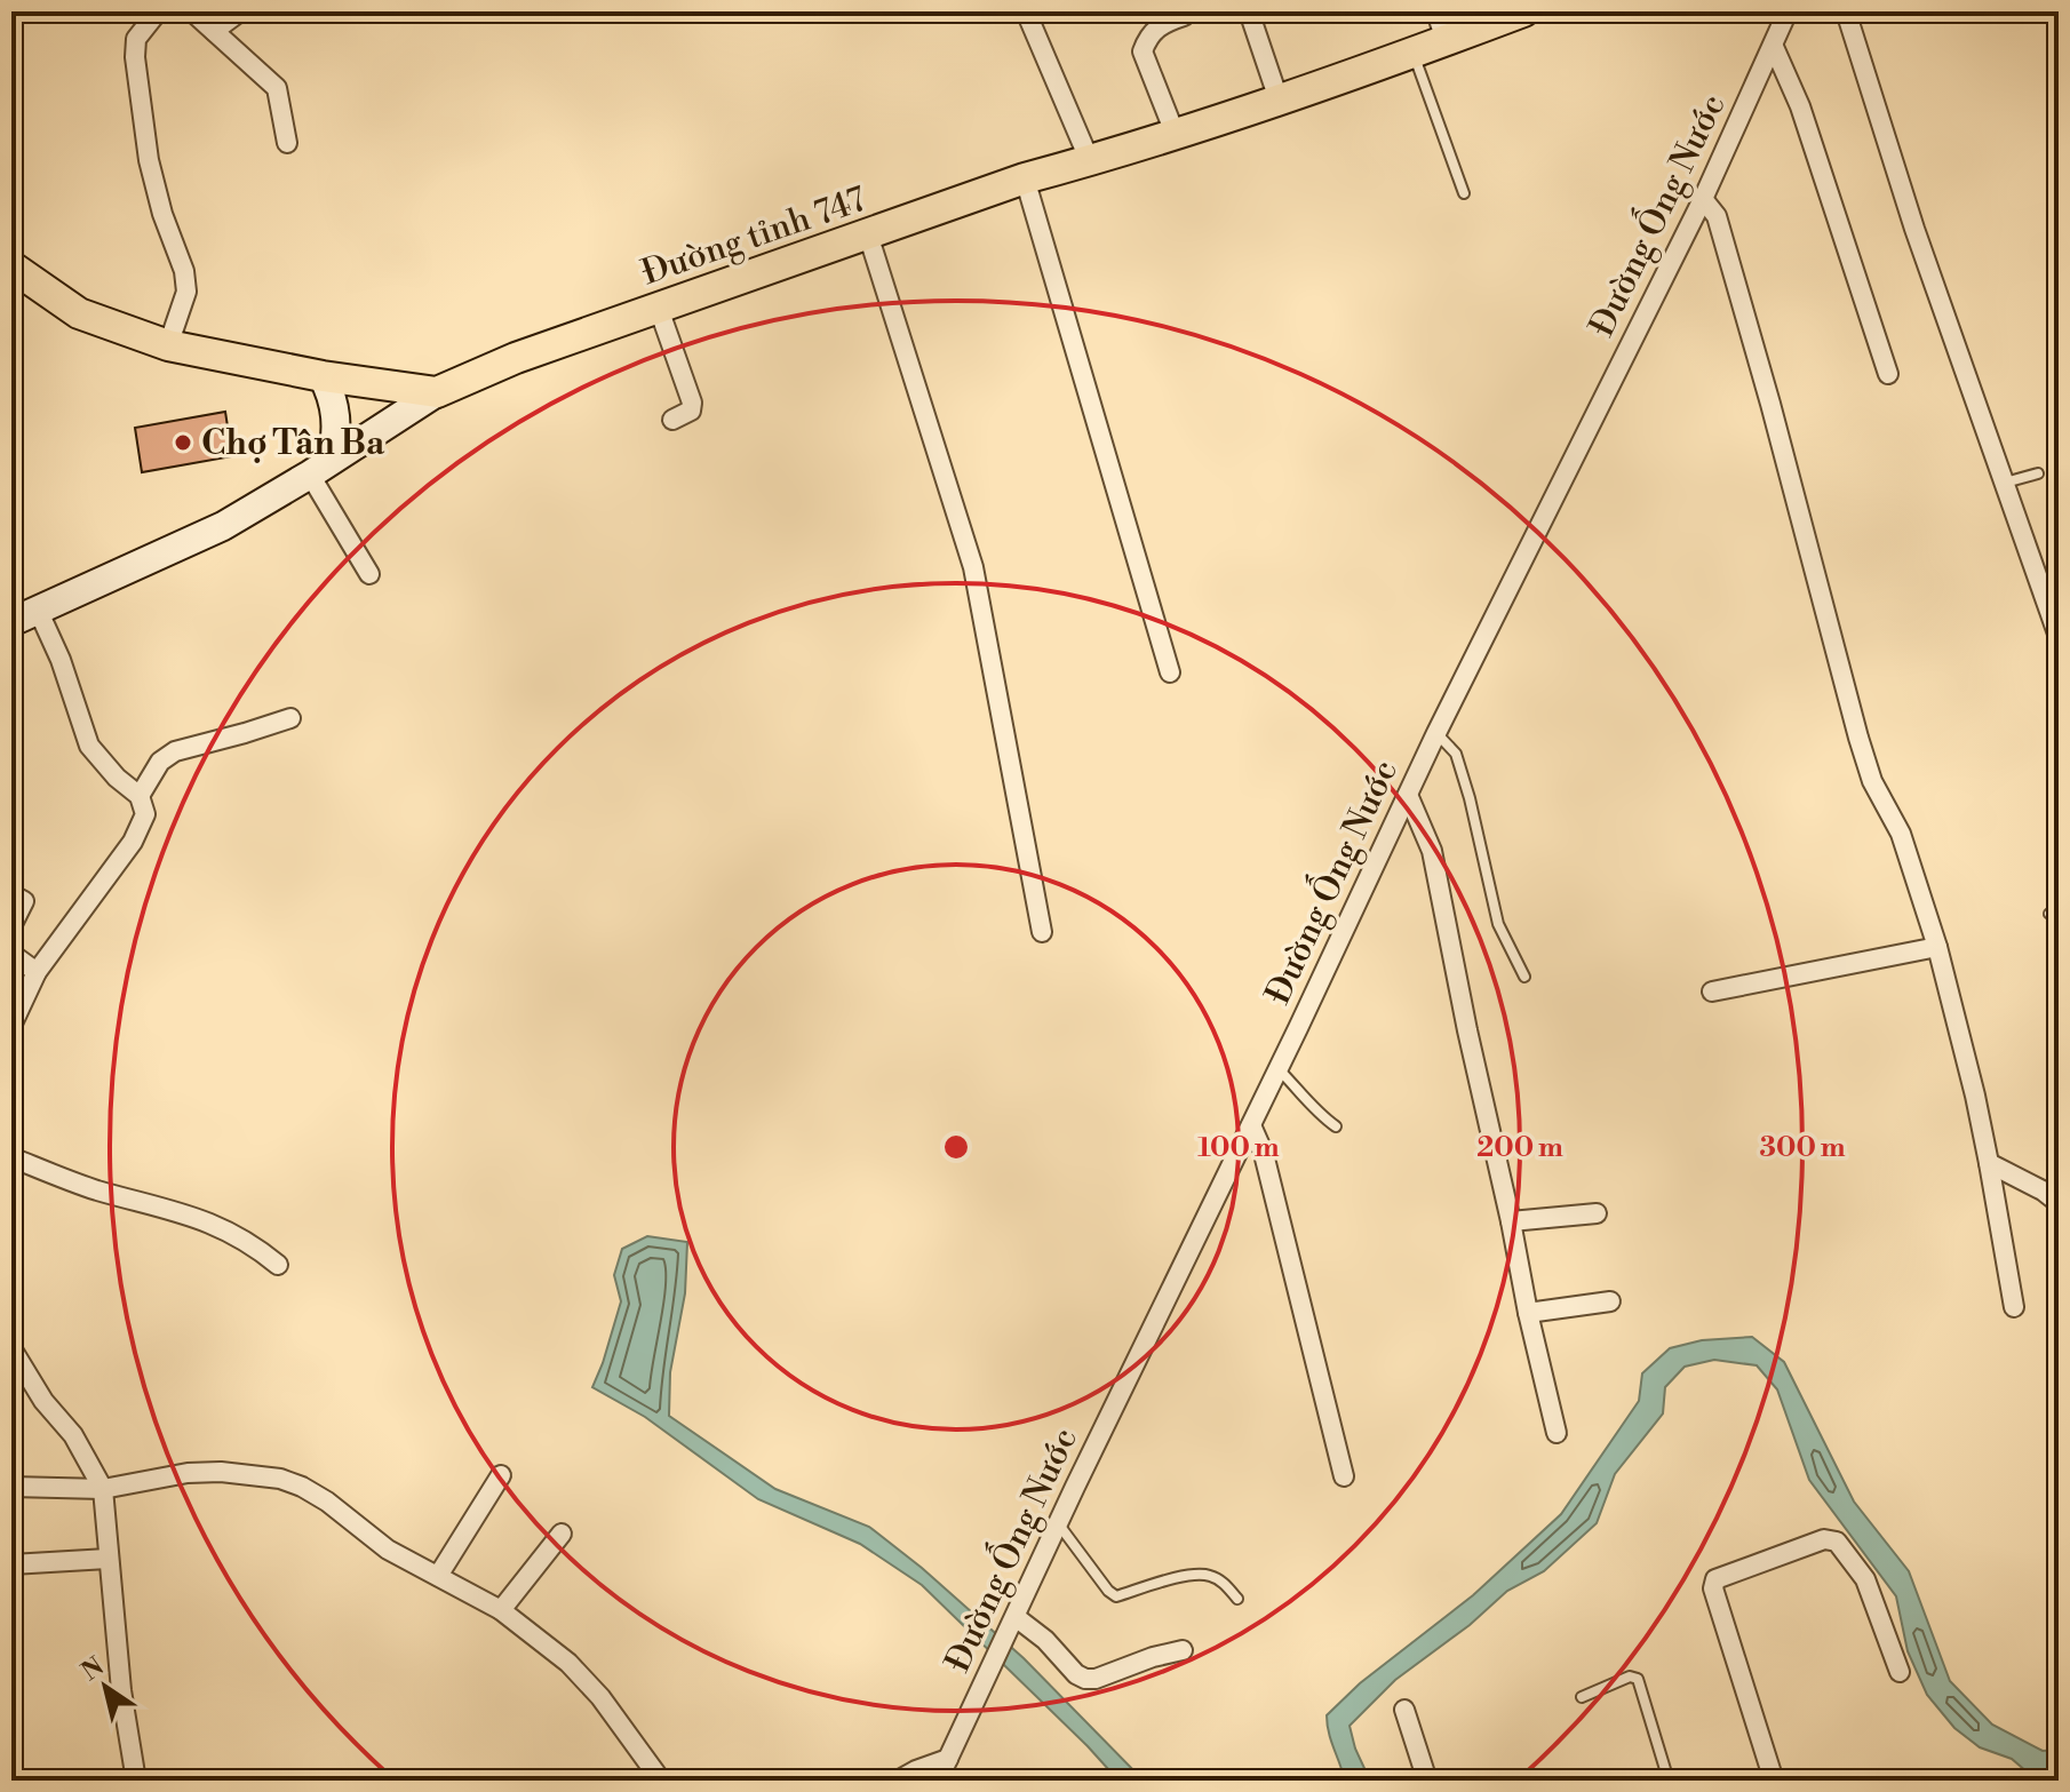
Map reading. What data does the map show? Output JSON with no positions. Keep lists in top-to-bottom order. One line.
{"streets":{"main road":["Đường tỉnh 747"],"street":["Đường Ống Nước"]},"places":["Chợ Tân Ba"],"north":"top left","rings":["100 m","200 m","300 m"]}
